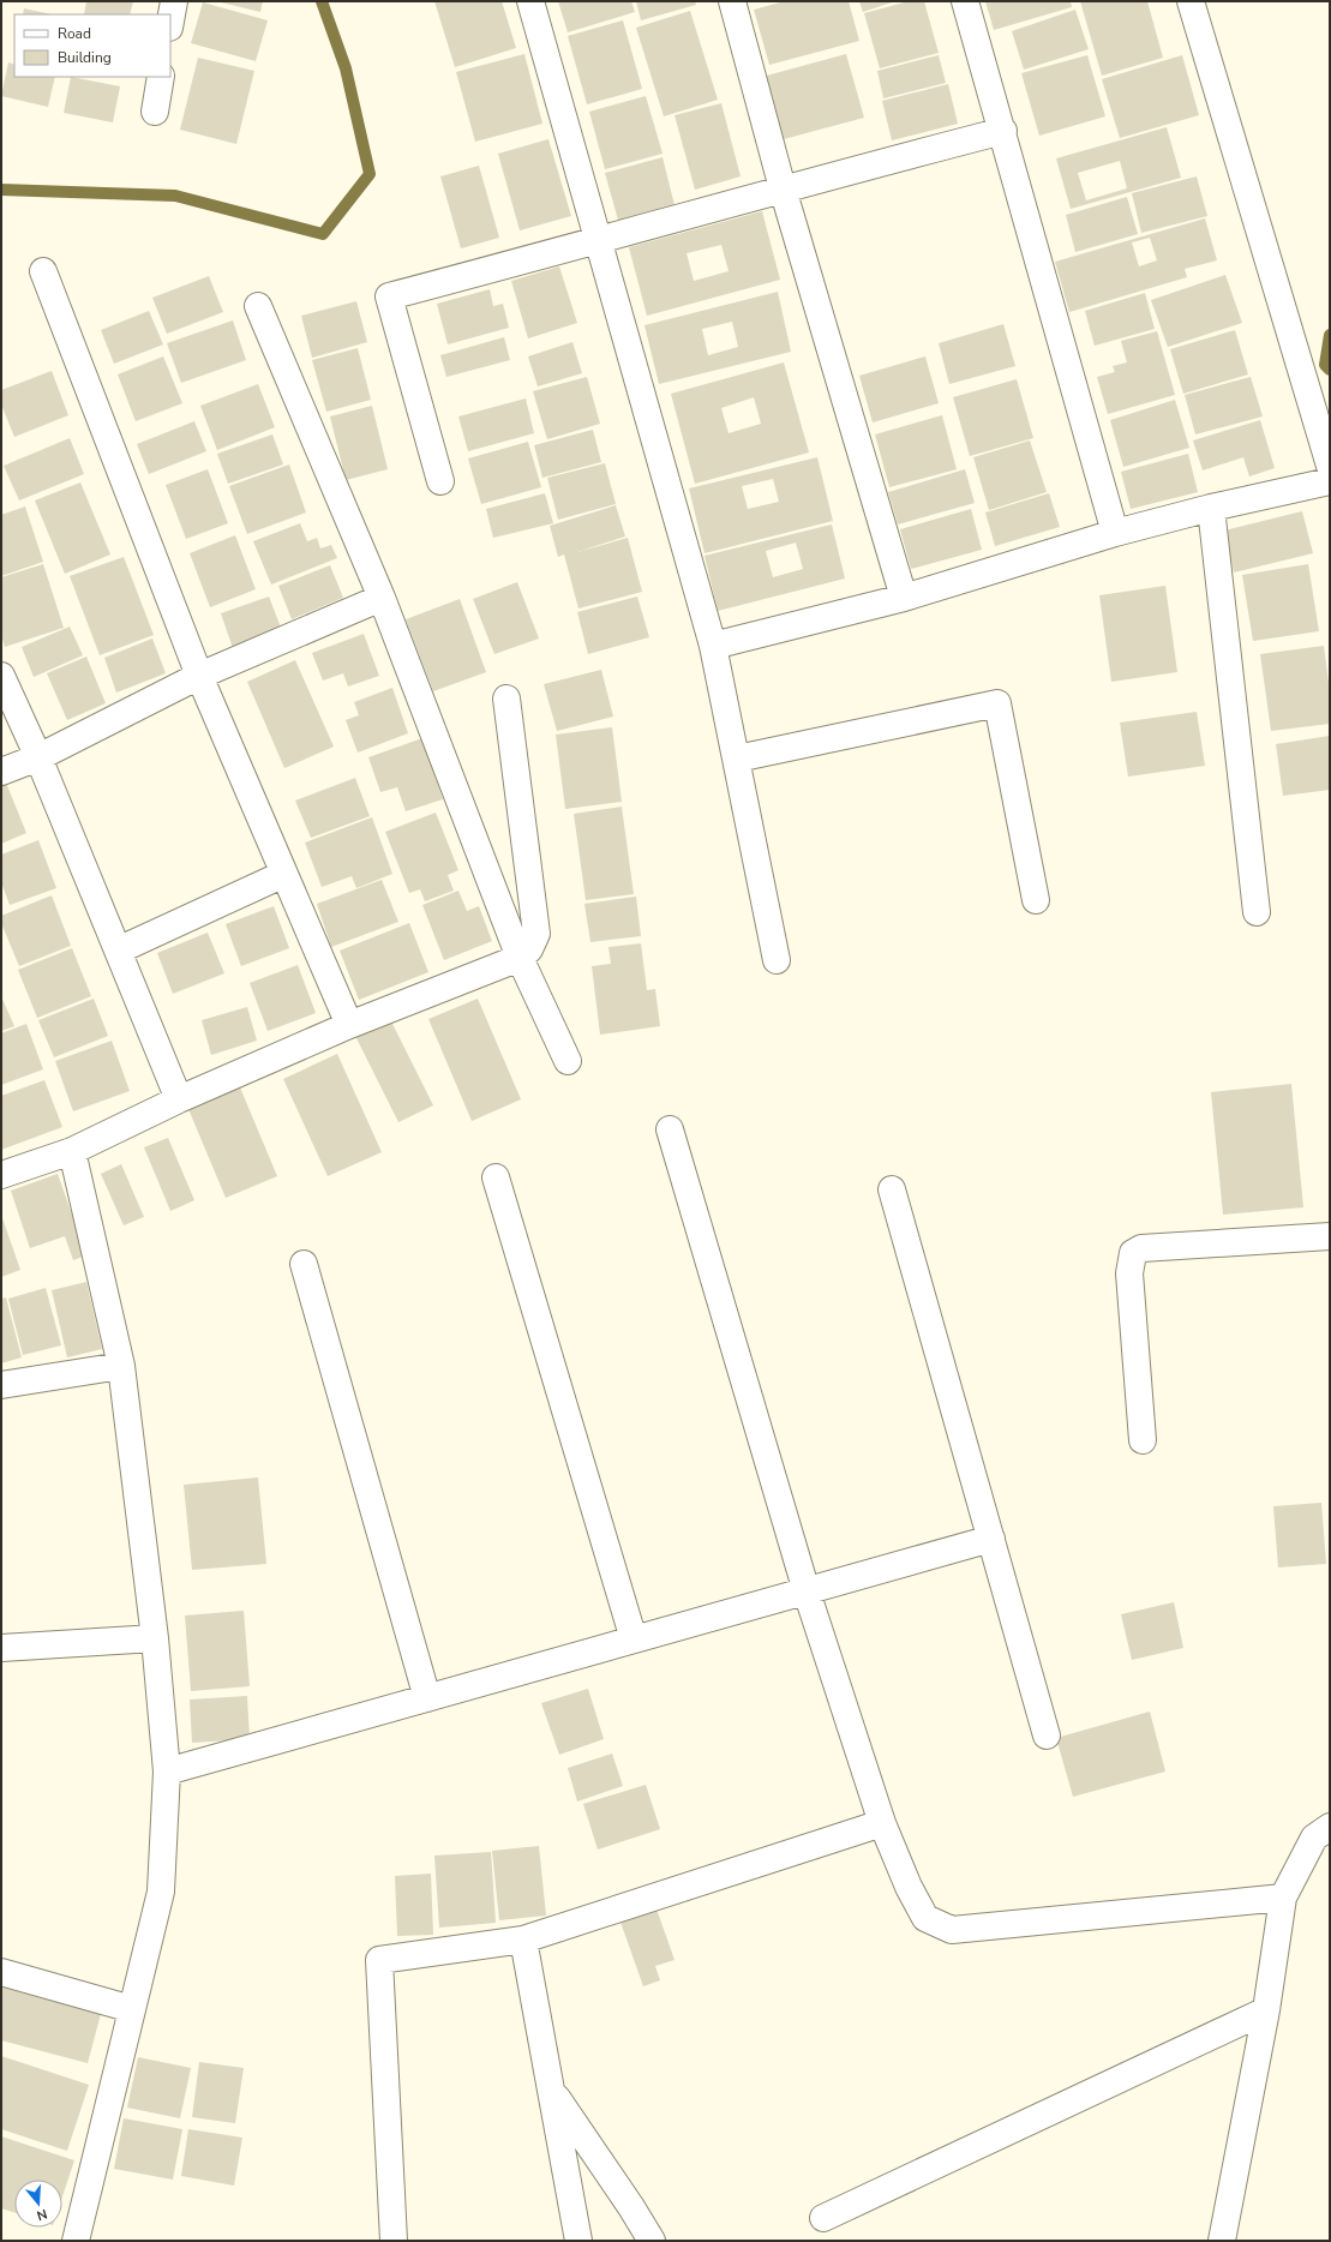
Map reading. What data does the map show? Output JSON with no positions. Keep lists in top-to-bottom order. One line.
{"legend":["Road","Building"],"north":"bottom"}
